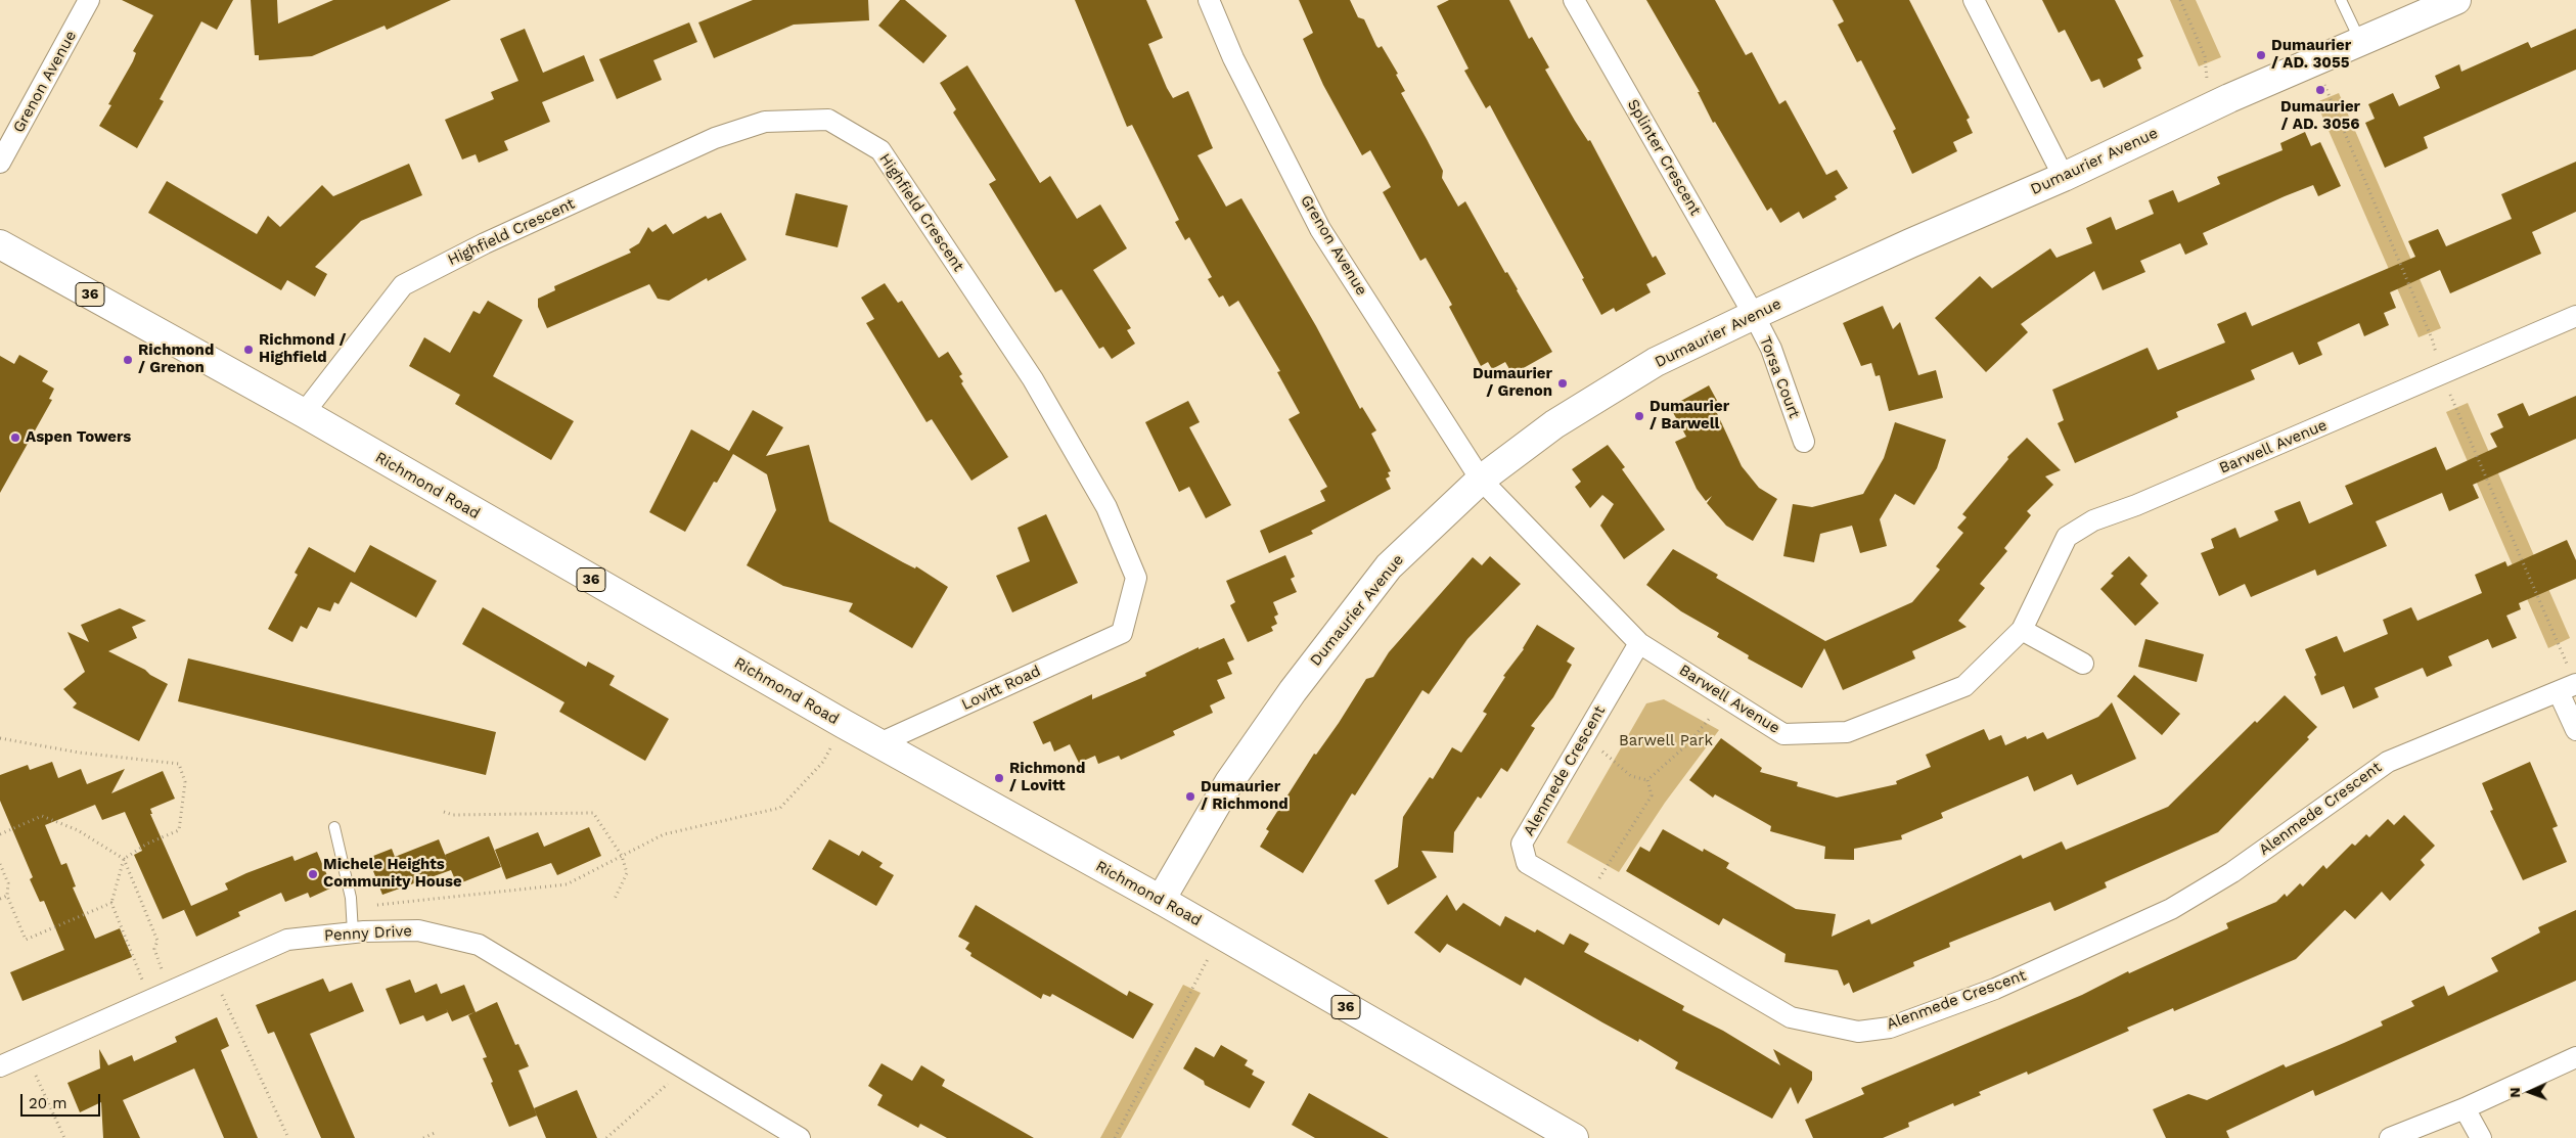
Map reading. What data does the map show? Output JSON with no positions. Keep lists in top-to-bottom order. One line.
{"streets":{"main road":["Dumaurier Avenue","36","Richmond Road"],"street":["Grenon Avenue","Splinter Crescent","Highfield Crescent","Torsa Court","Barwell Avenue","Lovitt Road","Alenmede Crescent","Penny Drive"]},"crossings":[["Grenon Avenue","Dumaurier Avenue"],["Grenon Avenue","Barwell Avenue"],["Splinter Crescent","Dumaurier Avenue"],["Splinter Crescent","Torsa Court"],["Dumaurier Avenue","Torsa Court"],["Dumaurier Avenue","Barwell Avenue"],["Dumaurier Avenue","Richmond Road"],["Highfield Crescent","Richmond Road"],["Highfield Crescent","Lovitt Road"],["Barwell Avenue","Alenmede Crescent"],["Richmond Road","Lovitt Road"]],"parks":["Barwell Park"],"places":["Dumaurier / AD. 3055","Dumaurier / AD. 3056","Richmond / Highfield","Richmond / Grenon","Dumaurier / Grenon","Dumaurier / Barwell","Aspen Towers","Richmond / Lovitt","Dumaurier / Richmond","Michele Heights Community House"],"scale_bar":"20 m","north":"left"}
